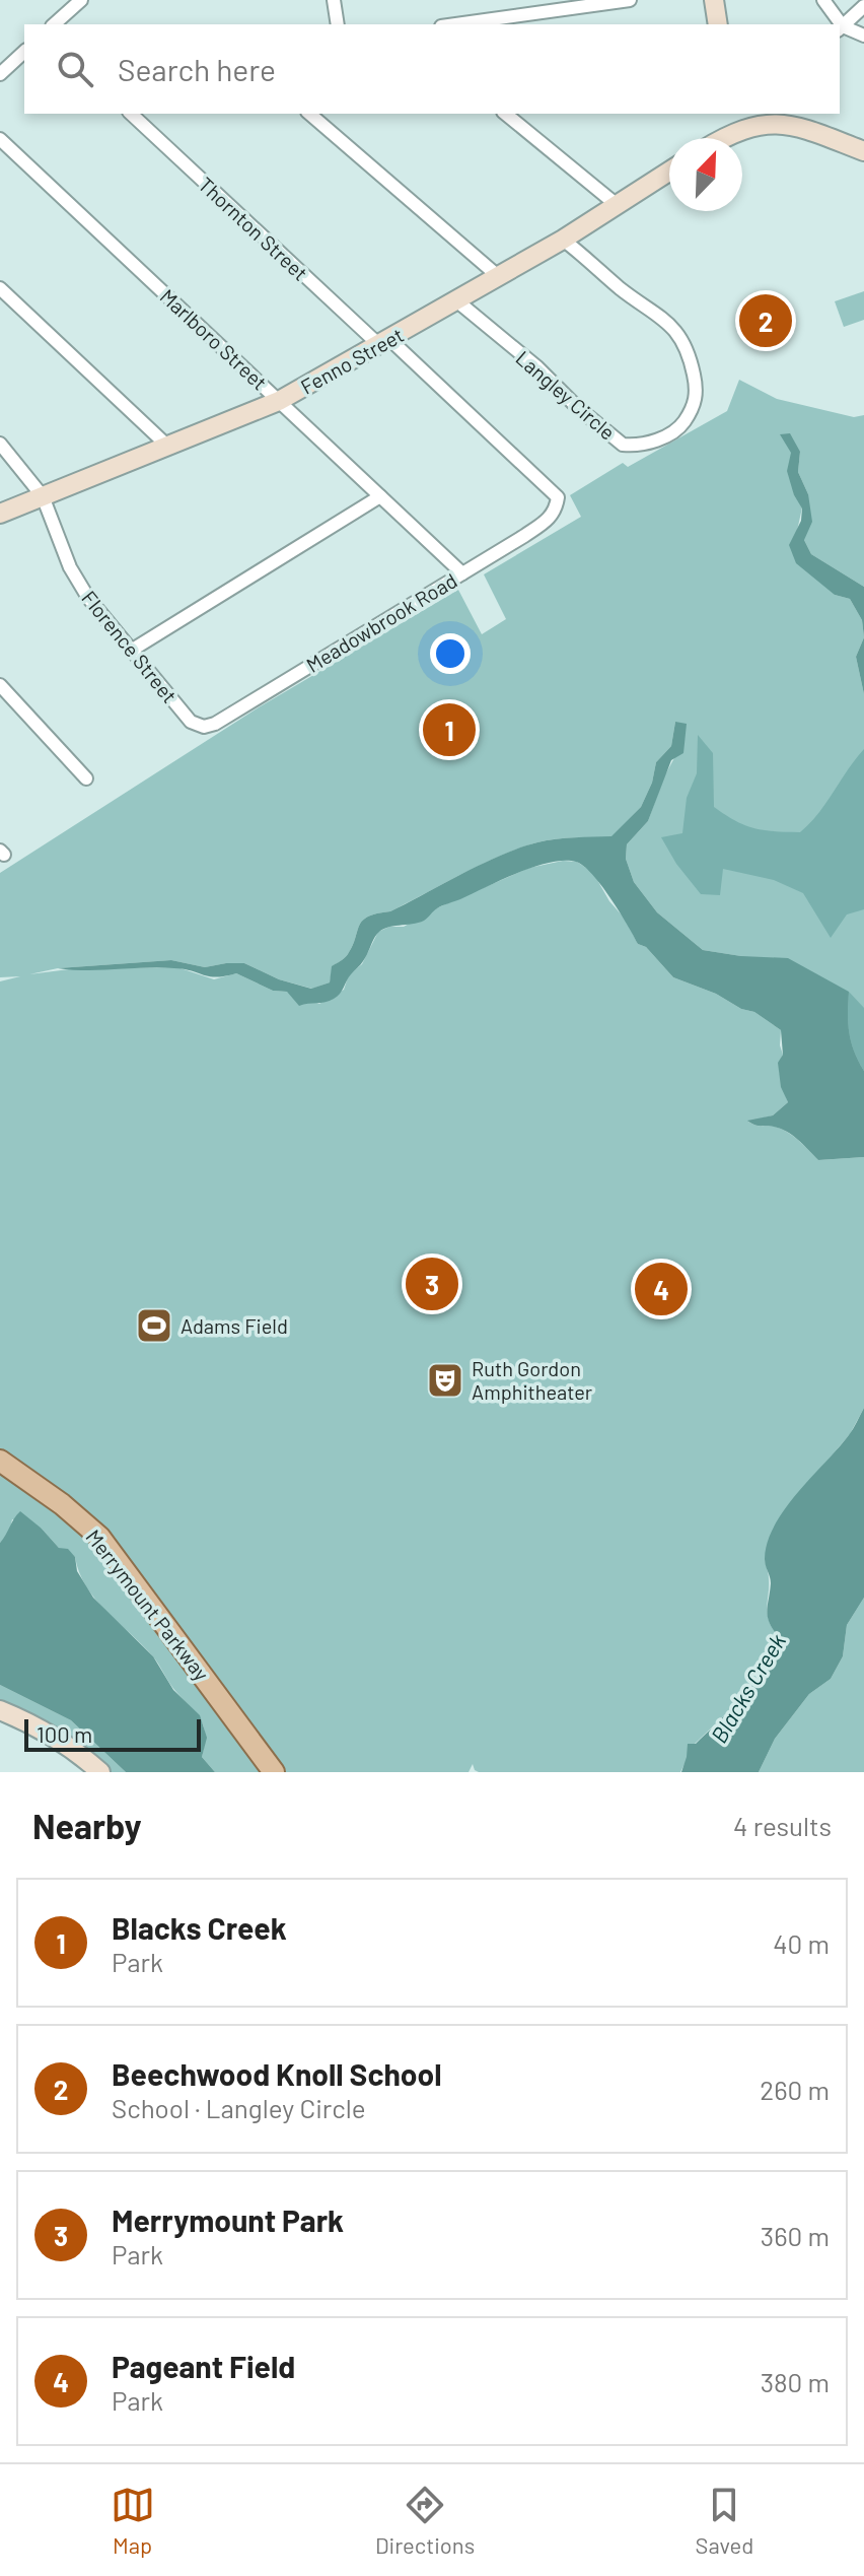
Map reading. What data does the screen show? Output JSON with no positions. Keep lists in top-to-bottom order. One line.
{"streets":{"main road":["Merrymount Parkway"],"street":["Thornton Street","Marlboro Street","Fenno Street","Langley Circle","Meadowbrook Road","Florence Street"]},"crossings":[["Thornton Street","Fenno Street"],["Thornton Street","Meadowbrook Road"],["Marlboro Street","Fenno Street"],["Marlboro Street","Meadowbrook Road"],["Fenno Street","Langley Circle"],["Fenno Street","Florence Street"],["Meadowbrook Road","Florence Street"]],"water":["Blacks Creek"],"places":{"sports":["Adams Field"],"theatre":["Ruth Gordon Amphitheater"]},"scale_bar":"100 m","north":"top right","page":{"search":"Search here","pins":["2","1","3","4"],"scale":"100 m","heading":["Nearby","4 results"],"list":[{"mark":"1","name":"Blacks Creek","note":"Park","value":"40 m"},{"mark":"2","name":"Beechwood Knoll School","note":"School · Langley Circle","value":"260 m"},{"mark":"3","name":"Merrymount Park","note":"Park","value":"360 m"},{"mark":"4","name":"Pageant Field","note":"Park","value":"380 m"}],"nav":["Map","Directions","Saved"]}}
